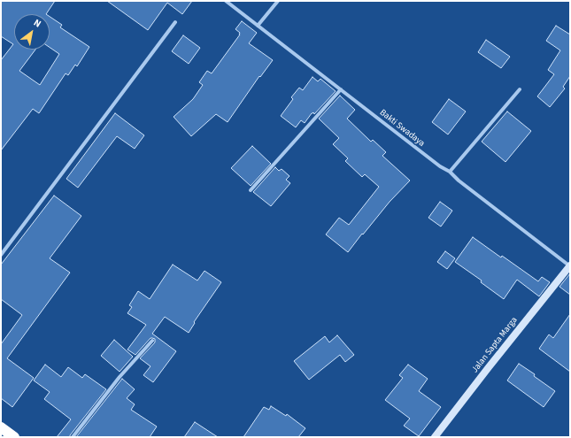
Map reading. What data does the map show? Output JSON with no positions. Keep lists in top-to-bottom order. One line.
{"streets":{"street":["Bakti Swadaya","Jalan Sapta Marga"]},"crossings":[["Bakti Swadaya","Jalan Sapta Marga"]],"north":"top right"}
